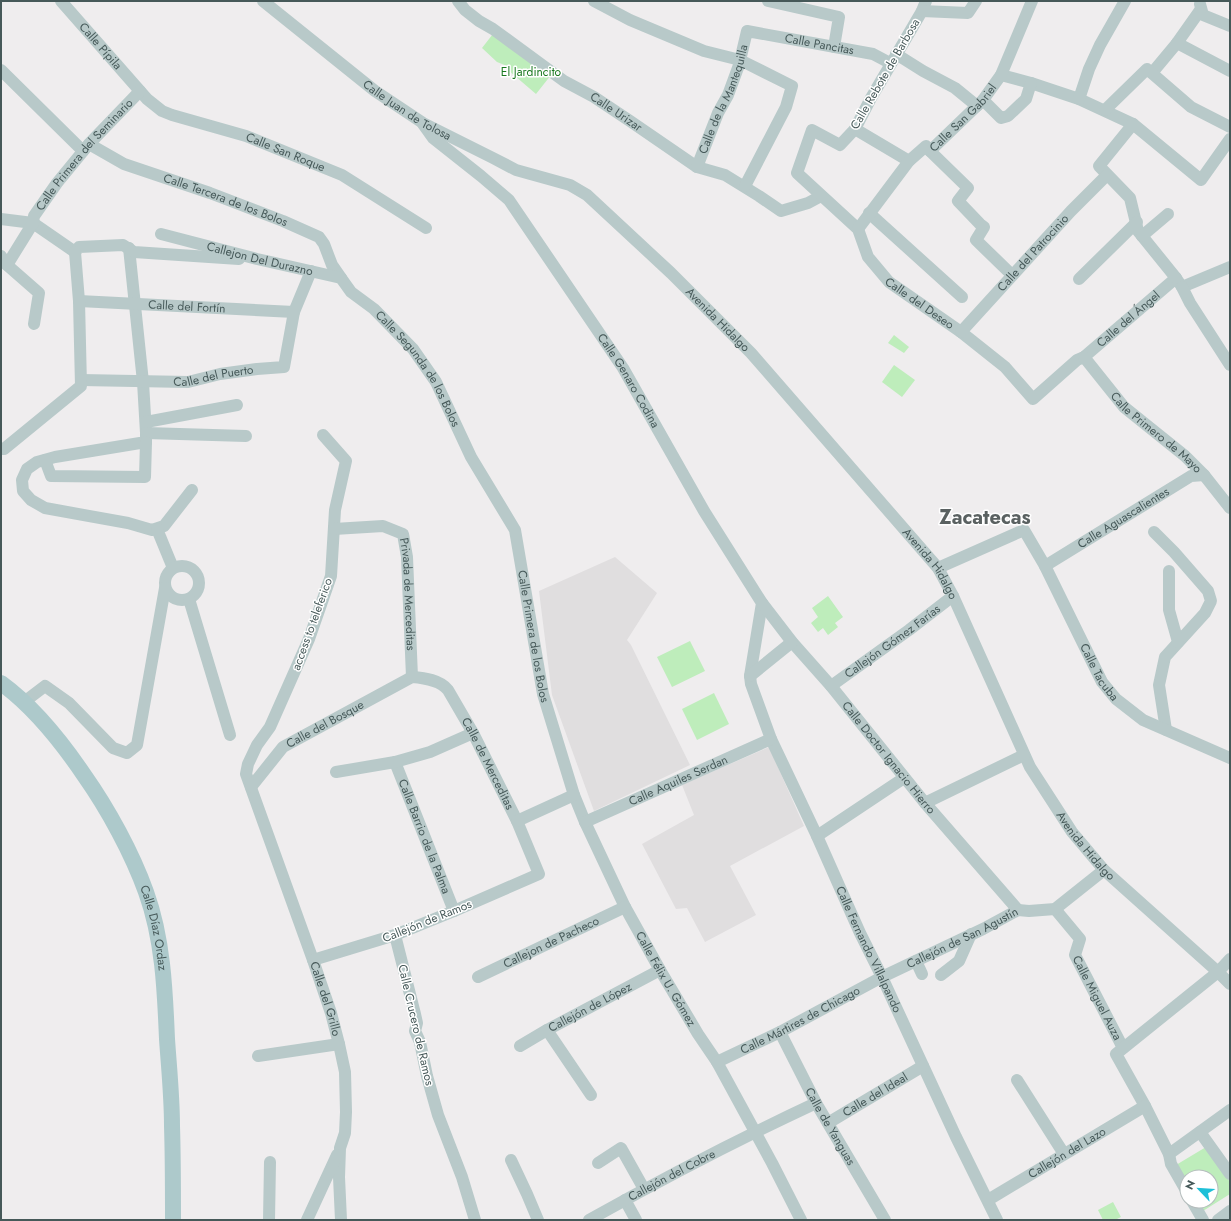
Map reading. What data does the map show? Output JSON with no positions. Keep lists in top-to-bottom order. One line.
{"streets":{"main road":["Calle Díaz Ordaz"],"street":["Calle Pancitas","Calle Pípila","Calle Rebote de Barbosa","Calle de la Mantequilla","Calle Juan de Tolosa","Calle Urizar","Calle San Gabriel","Calle San Roque","Calle Primera del Seminario","Calle Tercera de los Bolos","Calle del Patrocinio","Callejon Del Durazno","Calle del Deseo","Calle del Fortín","Calle del Ángel","Avenida Hidalgo","Calle Segunda de los Bolos","Calle del Puerto","Calle Genaro Codina","Calle Primero de Mayo","Calle Aguascalientes","Privada de Merceditas","access to teleferico","Calle Primera de los Bolos","Callejón Gómez Farías","Calle Tacuba","Calle del Bosque","Calle Doctor Ignacio Hierro","Calle de Merceditas","Calle Aquiles Serdan","Calle Barrio de la Palma","Callejón de Ramos","Callejón de San Agustín","Callejon de Pacheco","Calle Fernando Villalpando","Calle Félix U. Gómez","Calle Miguel Auza","Calle del Grillo","Callejón de López","Calle Mártires de Chicago","Calle Crucero de Ramos","Calle del Ideal","Calle de Yanguas","Callejón del Lazo","Callejón del Cobre"]},"crossings":[["Calle Pancitas","Calle Rebote de Barbosa"],["Calle Pancitas","Calle de la Mantequilla"],["Calle Pancitas","Calle San Gabriel"],["Calle Pípila","Calle San Roque"],["Calle Pípila","Calle Primera del Seminario"],["Calle Rebote de Barbosa","Calle del Deseo"],["Calle de la Mantequilla","Calle Urizar"],["Calle Juan de Tolosa","Avenida Hidalgo"],["Calle Juan de Tolosa","Calle Genaro Codina"],["Calle Urizar","Calle del Deseo"],["Calle San Gabriel","Calle del Deseo"],["Calle San Roque","Calle Primera del Seminario"],["Calle Primera del Seminario","Calle Tercera de los Bolos"],["Calle Tercera de los Bolos","Callejon Del Durazno"],["Calle Tercera de los Bolos","Calle Segunda de los Bolos"],["Calle del Patrocinio","Calle del Deseo"],["Callejon Del Durazno","Calle Segunda de los Bolos"],["Calle del Deseo","Calle del Ángel"],["Calle del Fortín","Calle del Puerto"],["Calle del Ángel","Calle Primero de Mayo"],["Avenida Hidalgo","Callejón Gómez Farías"],["Avenida Hidalgo","Calle Tacuba"],["Calle Segunda de los Bolos","Calle Primera de los Bolos"],["Calle Genaro Codina","Calle Doctor Ignacio Hierro"],["Calle Primero de Mayo","Calle Aguascalientes"],["Calle Aguascalientes","Calle Tacuba"],["Privada de Merceditas","access to teleferico"],["Privada de Merceditas","Calle del Bosque"],["Privada de Merceditas","Calle de Merceditas"],["access to teleferico","Calle del Bosque"],["access to teleferico","Calle del Grillo"],["Calle Primera de los Bolos","Calle Aquiles Serdan"],["Calle Primera de los Bolos","Calle Félix U. Gómez"],["Callejón Gómez Farías","Calle Doctor Ignacio Hierro"],["Calle del Bosque","Calle de Merceditas"],["Calle del Bosque","Calle del Grillo"],["Calle Doctor Ignacio Hierro","Callejón de San Agustín"],["Calle de Merceditas","Callejón de Ramos"],["Calle Aquiles Serdan","Calle Fernando Villalpando"],["Calle Aquiles Serdan","Calle Félix U. Gómez"],["Calle Barrio de la Palma","Callejón de Ramos"],["Callejón de Ramos","Calle del Grillo"],["Callejón de Ramos","Calle Crucero de Ramos"],["Callejón de San Agustín","Calle Fernando Villalpando"],["Callejón de San Agustín","Calle Miguel Auza"],["Callejón de San Agustín","Calle Mártires de Chicago"],["Callejon de Pacheco","Calle Félix U. Gómez"],["Calle Fernando Villalpando","Calle Mártires de Chicago"],["Calle Fernando Villalpando","Calle del Ideal"],["Calle Fernando Villalpando","Callejón del Lazo"],["Calle Félix U. Gómez","Callejón de López"],["Calle Félix U. Gómez","Calle Mártires de Chicago"],["Calle Félix U. Gómez","Callejón del Cobre"],["Calle Miguel Auza","Callejón del Lazo"],["Calle Mártires de Chicago","Calle de Yanguas"],["Calle del Ideal","Calle de Yanguas"]],"districts":["Zacatecas"],"parks":["El Jardincito"],"north":"top left"}
